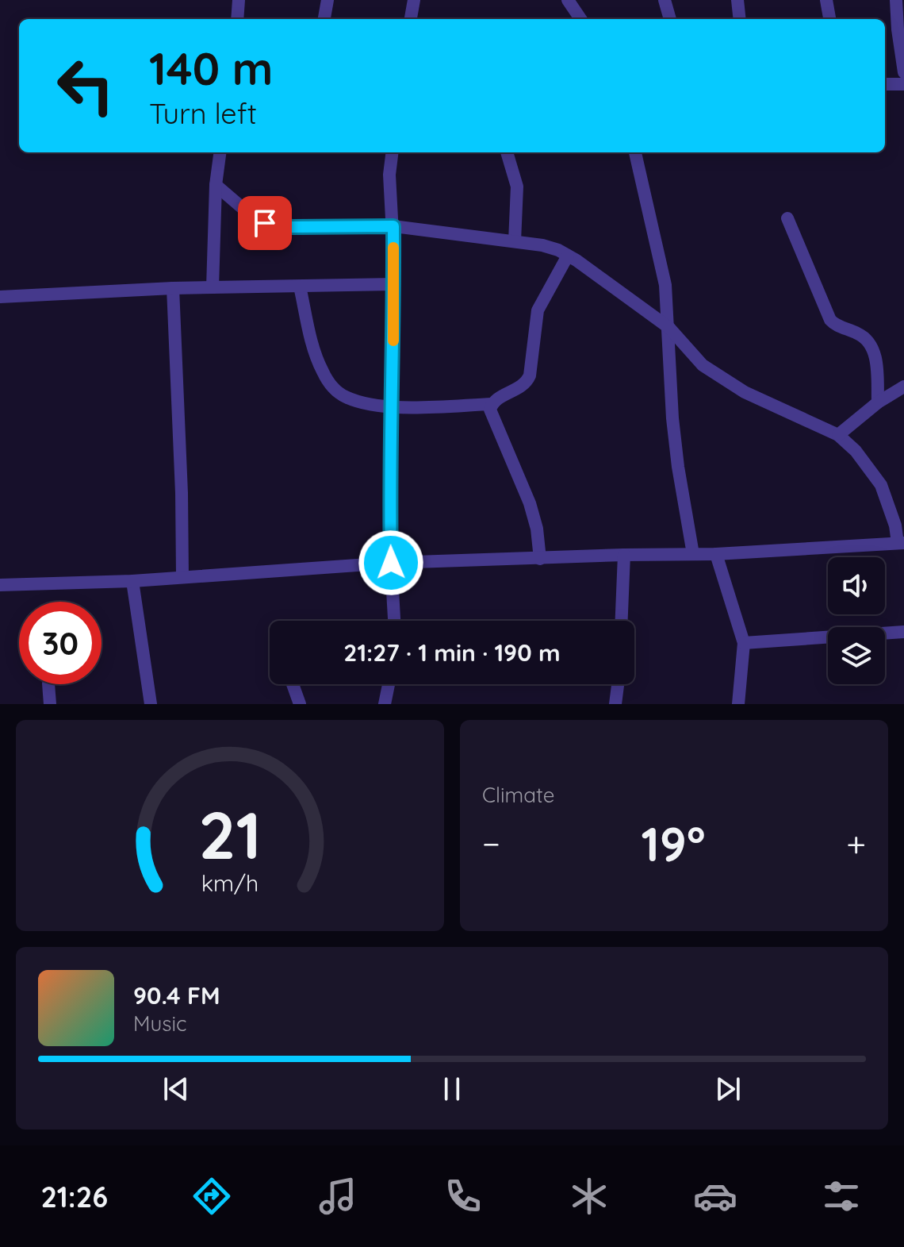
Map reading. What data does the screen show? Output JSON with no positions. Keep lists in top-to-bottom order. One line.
{"page":{"turn":["140 m","Turn left"],"limit":"30","trip":"21:27 · 1 min · 190 m","tile":"Climate","heat":["−","19°","+"],"song":["90.4 FM","Music"],"tabs":"21:26","gauge":["21","km/h"]}}
